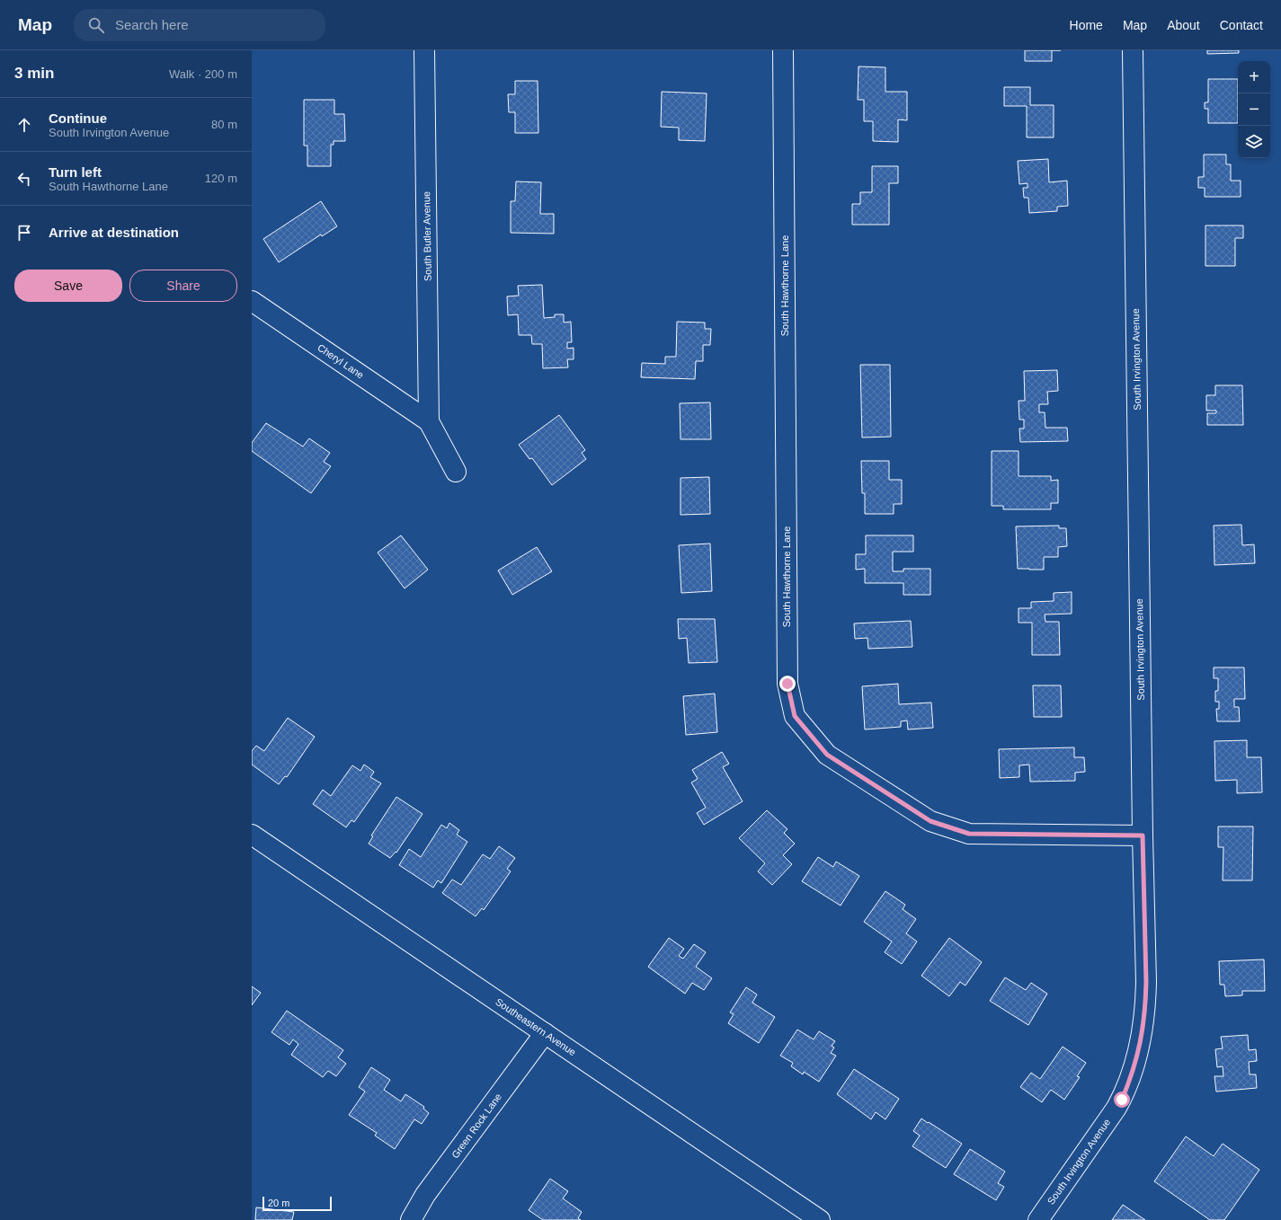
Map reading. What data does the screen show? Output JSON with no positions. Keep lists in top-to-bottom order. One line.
{"streets":{"street":["South Butler Avenue","South Hawthorne Lane","South Irvington Avenue","Cheryl Lane","Southeastern Avenue","Green Rock Lane"]},"crossings":[["South Butler Avenue","Cheryl Lane"],["South Hawthorne Lane","South Irvington Avenue"],["Southeastern Avenue","Green Rock Lane"]],"scale_bar":"20 m","page":{"header":"Map","search":"Search here","nav":["Home","Map","About","Contact"],"heading":["3 min","Walk · 200 m"],"map_buttons":["+","−"],"list":[["Continue","South Irvington Avenue","80 m"],["Turn left","South Hawthorne Lane","120 m"],"Arrive at destination"],"buttons":["Save","Share"],"scale":"20 m"}}
